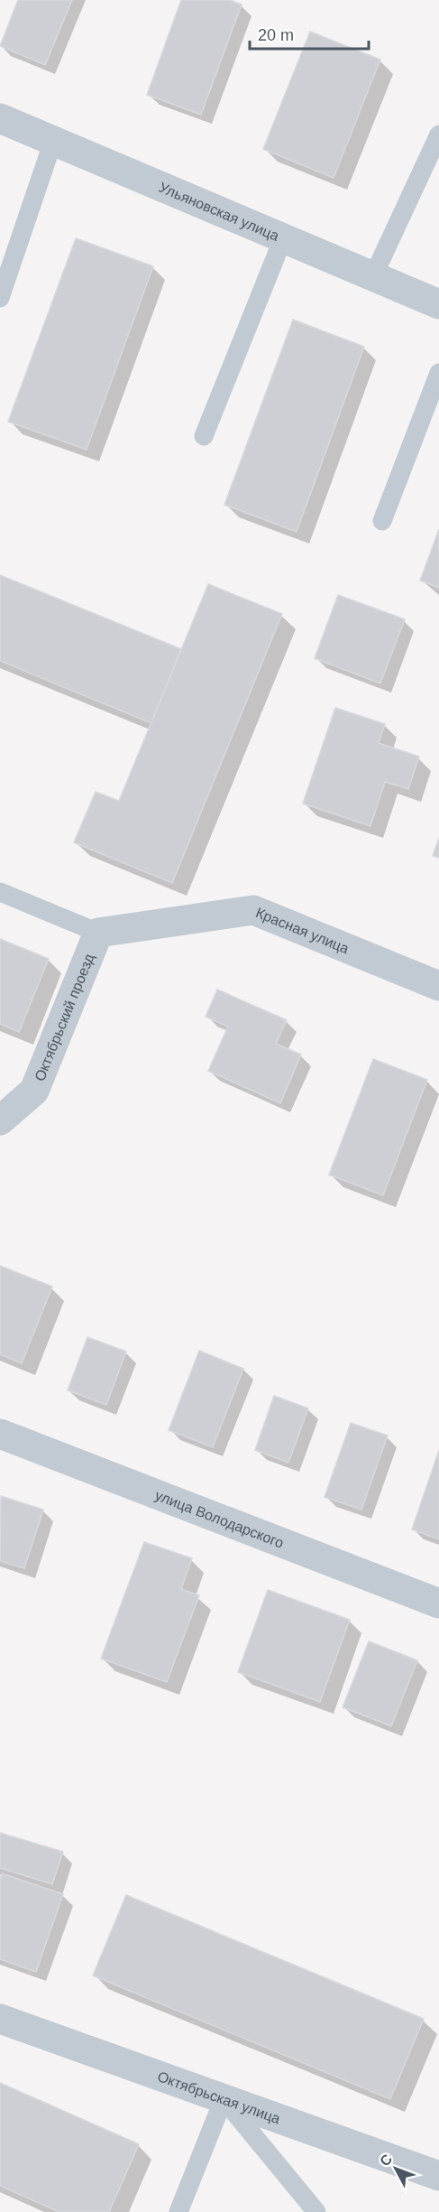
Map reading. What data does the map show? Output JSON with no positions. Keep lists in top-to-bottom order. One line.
{"streets":{"street":["Ульяновская улица","Красная улица","Октябрьский проезд","улица Володарского","Октябрьская улица"]},"crossings":[["Красная улица","Октябрьский проезд"]],"scale_bar":"20 m","north":"top left"}
